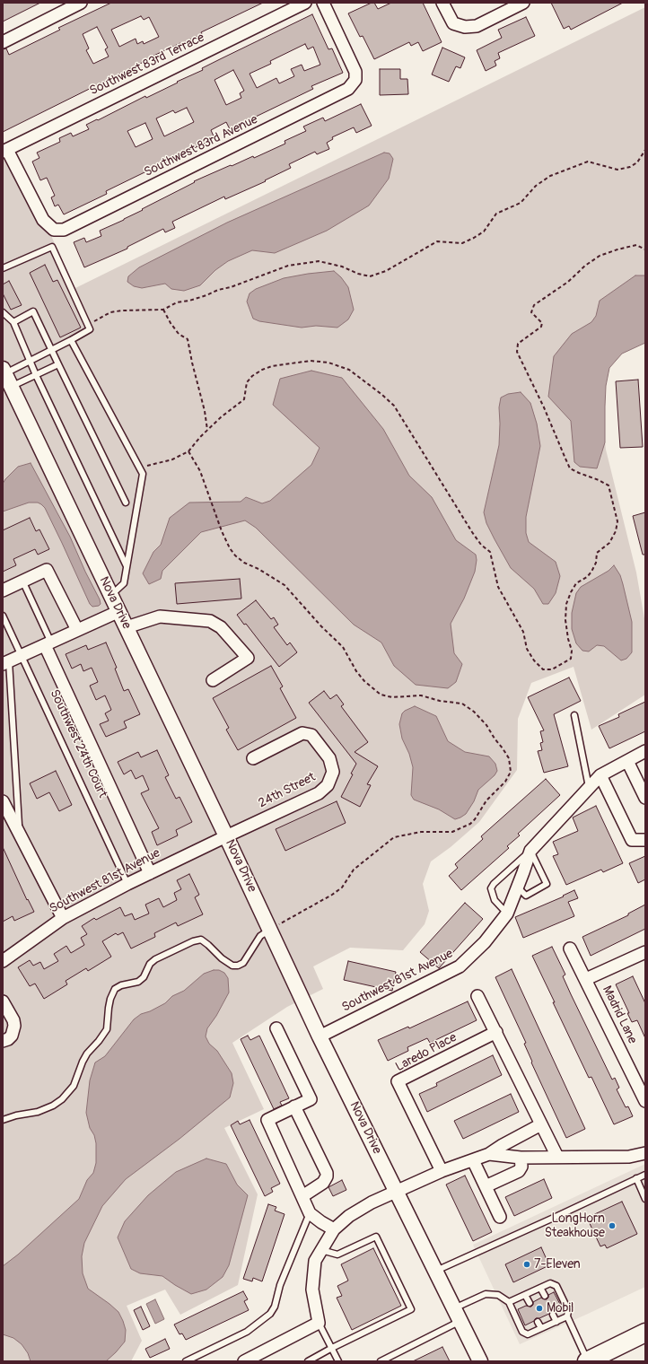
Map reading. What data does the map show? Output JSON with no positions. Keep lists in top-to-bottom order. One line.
{"streets":{"street":["Southwest 83rd Terrace","Southwest 83rd Avenue","Nova Drive","Southwest 24th Court","24th Street","Southwest 81st Avenue","Madrid Lane","Laredo Place"]},"crossings":[["Southwest 83rd Terrace","Southwest 83rd Avenue"],["Nova Drive","24th Street"],["Nova Drive","Southwest 81st Avenue"],["Southwest 24th Court","Southwest 81st Avenue"],["24th Street","Southwest 81st Avenue"]],"places":["LongHorn Steakhouse","7-Eleven","Mobil"]}
